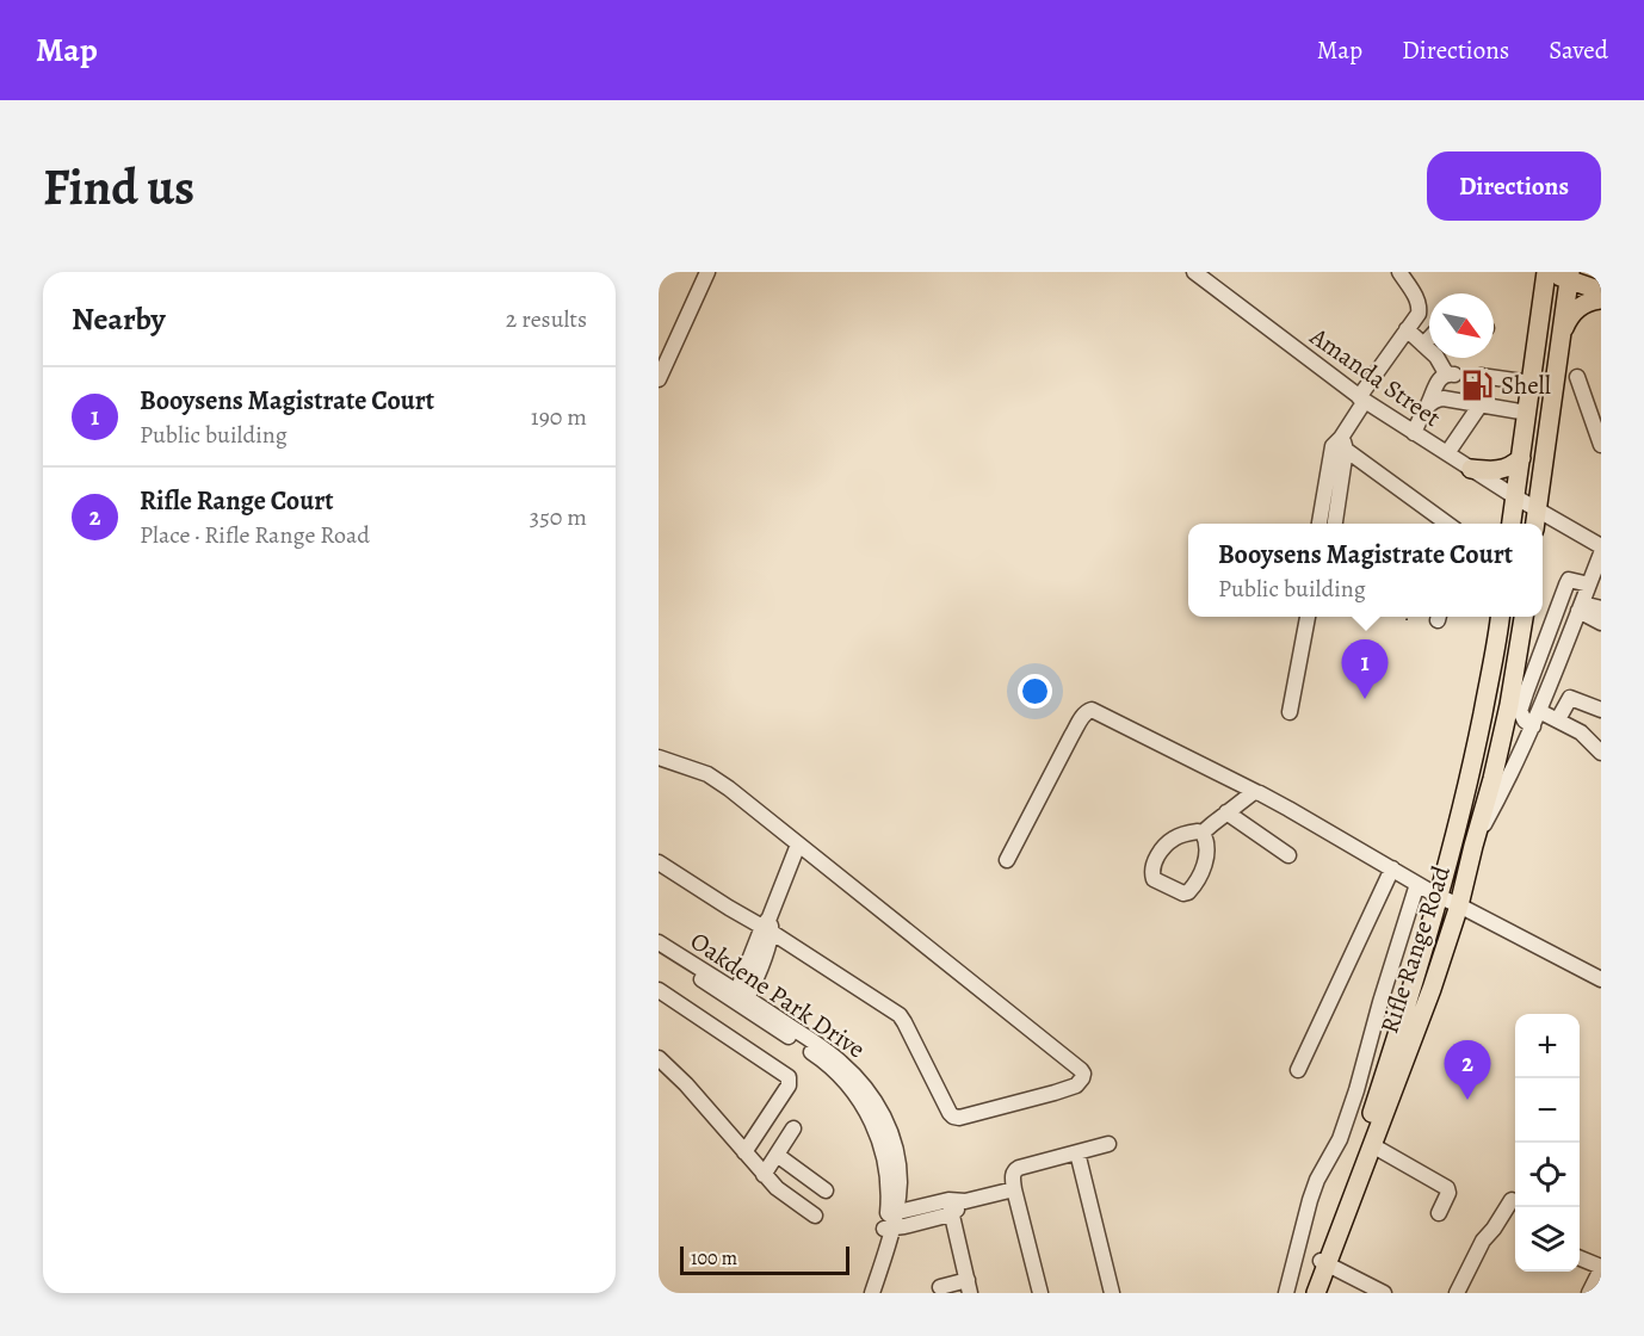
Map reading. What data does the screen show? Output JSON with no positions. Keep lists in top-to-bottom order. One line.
{"streets":{"main road":["Rifle Range Road"],"street":["Amanda Street","Oakdene Park Drive"]},"places":{"fuel station":["Shell"]},"scale_bar":"100 m","north":"bottom right","page":{"header":"Map","nav":["Map","Directions","Saved"],"buttons":"Directions","title":"Find us","heading":["Nearby","2 results"],"list":[{"mark":"1","name":"Booysens Magistrate Court","note":"Public building","value":"190 m"},{"mark":"2","name":"Rifle Range Court","note":"Place · Rifle Range Road","value":"350 m"}],"popup":["Booysens Magistrate Court","Public building"],"pins":["1","2"],"map_buttons":["+","−"],"scale":"100 m"}}
